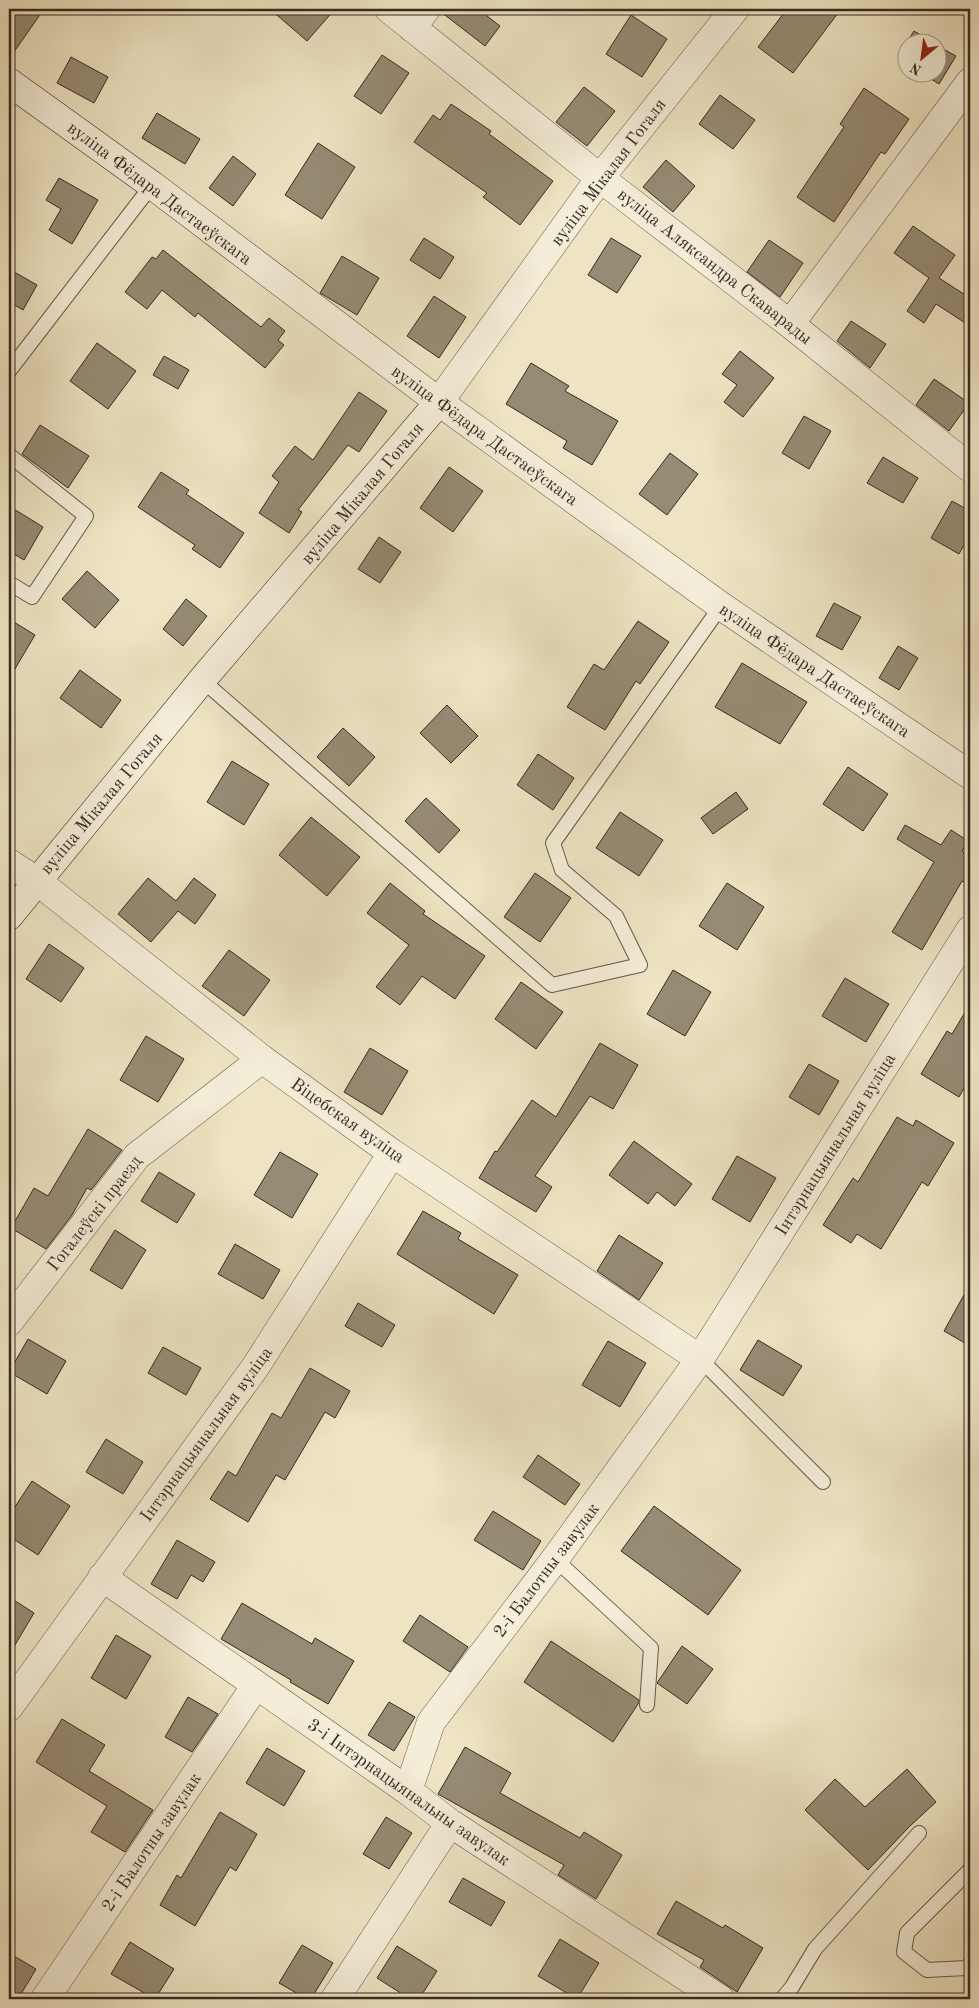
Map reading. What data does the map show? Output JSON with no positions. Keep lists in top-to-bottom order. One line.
{"streets":{"street":["вуліца Мікалая Гогаля","вуліца Фёдара Дастаеўскага","вуліца Аляксандра Скаварады","Віцебская вуліца","Інтэрнацыянальная вуліца","Гогалеўскі праезд","2-і Балотны завулак","3-і Інтэрнацыянальны завулак"]},"crossings":[["вуліца Мікалая Гогаля","вуліца Фёдара Дастаеўскага"],["вуліца Мікалая Гогаля","вуліца Аляксандра Скаварады"],["вуліца Мікалая Гогаля","Віцебская вуліца"],["Віцебская вуліца","Інтэрнацыянальная вуліца"],["Віцебская вуліца","Гогалеўскі праезд"],["Віцебская вуліца","2-і Балотны завулак"],["Інтэрнацыянальная вуліца","2-і Балотны завулак"],["Інтэрнацыянальная вуліца","3-і Інтэрнацыянальны завулак"],["2-і Балотны завулак","3-і Інтэрнацыянальны завулак"]],"north":"bottom left"}
